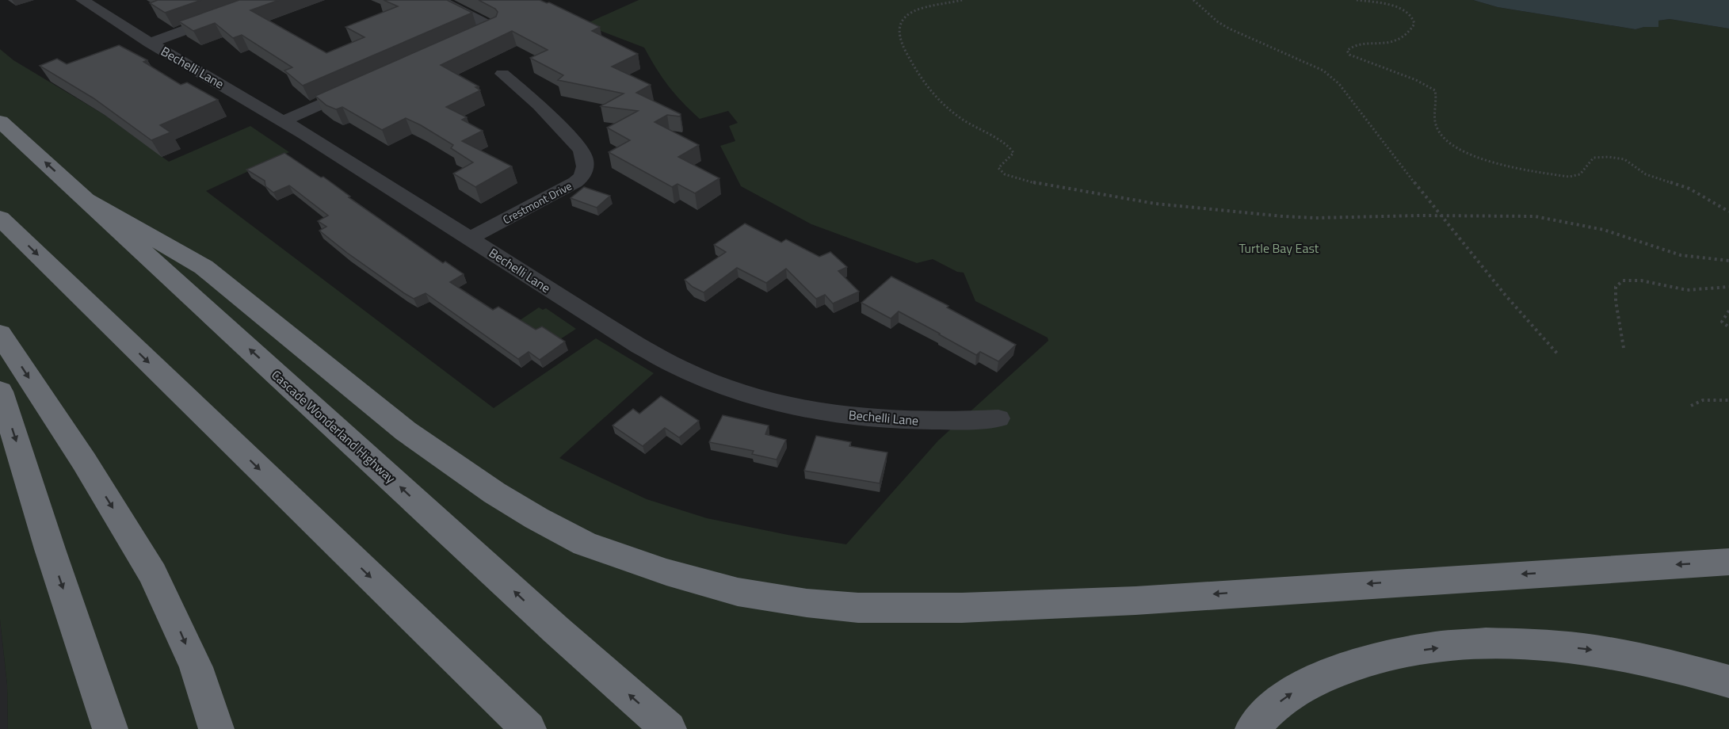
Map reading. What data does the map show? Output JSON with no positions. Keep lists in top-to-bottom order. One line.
{"streets":{"highway":["Cascade Wonderland Highway"],"street":["Bechelli Lane","Crestmont Drive"]},"crossings":[["Bechelli Lane","Crestmont Drive"]],"parks":["Turtle Bay East"]}
